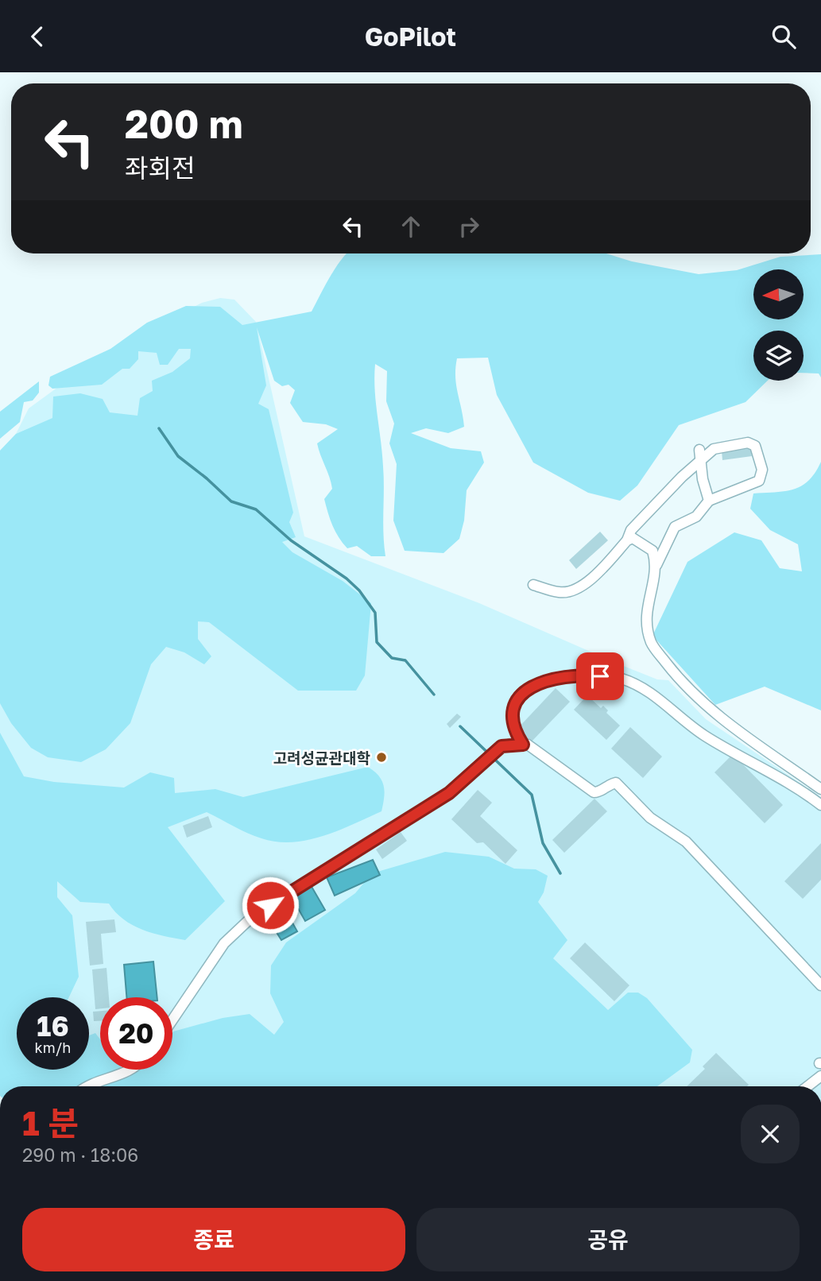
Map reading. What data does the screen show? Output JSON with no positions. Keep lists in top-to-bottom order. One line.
{"places":["고려성균관대학"],"north":"left","page":{"header":"GoPilot","turn":["200 m","좌회전"],"speed":"16 km/h","limit":"20","heading":["1 분","290 m · 18:06"],"buttons":["종료","공유"]}}
